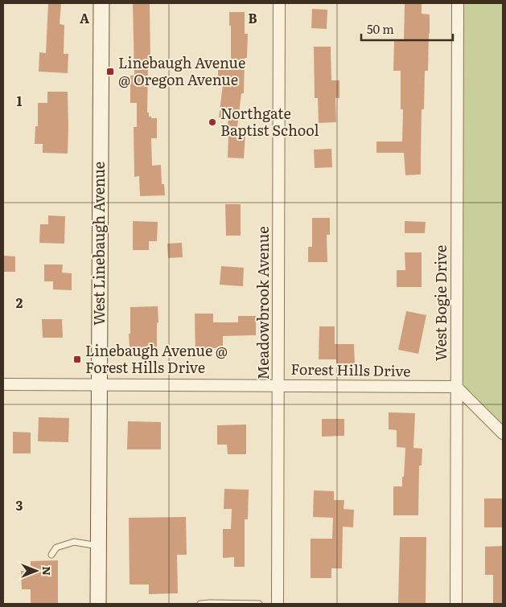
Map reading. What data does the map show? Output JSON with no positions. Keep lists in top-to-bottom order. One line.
{"streets":{"street":["West Linebaugh Avenue","Meadowbrook Avenue","West Bogie Drive","Forest Hills Drive"]},"crossings":[["West Linebaugh Avenue","Forest Hills Drive"],["Meadowbrook Avenue","Forest Hills Drive"],["West Bogie Drive","Forest Hills Drive"]],"places":{"transit":["Linebaugh Avenue @ Oregon Avenue","Linebaugh Avenue @ Forest Hills Drive"],"other":["Northgate Baptist School"]},"scale_bar":"50 m","north":"right","grid":{"columns":["A","B"],"rows":["1","2","3"]}}
